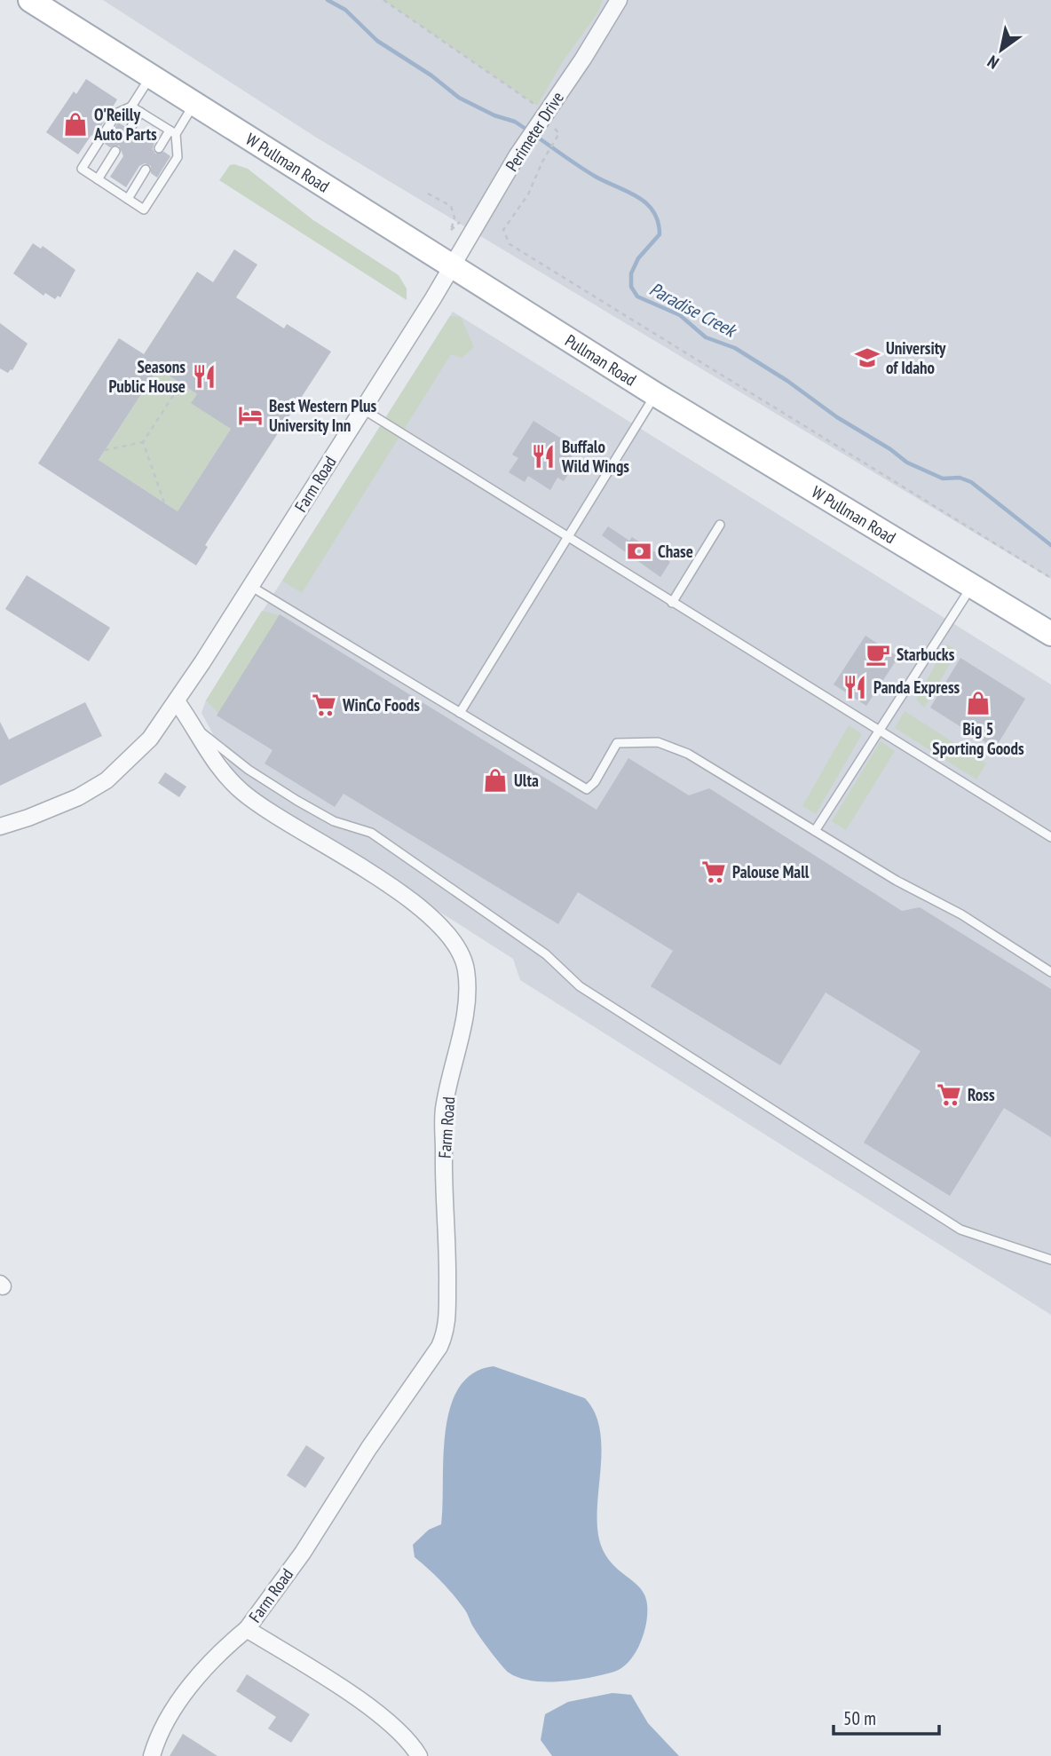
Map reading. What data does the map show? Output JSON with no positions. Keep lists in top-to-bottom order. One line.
{"streets":{"main road":["W Pullman Road","Pullman Road"],"street":["Perimeter Drive","Farm Road"]},"crossings":[["Perimeter Drive","W Pullman Road"],["Perimeter Drive","Farm Road"],["W Pullman Road","Pullman Road"],["W Pullman Road","Farm Road"]],"water":["Paradise Creek"],"places":{"shop":["O'Reilly Auto Parts","Big 5 Sporting Goods","Ulta"],"school or university":["University of Idaho"],"restaurant":["Seasons Public House","Buffalo Wild Wings","Panda Express"],"hotel":["Best Western Plus University Inn"],"bank":["Chase"],"cafe":["Starbucks"],"supermarket":["WinCo Foods","Palouse Mall","Ross"]},"scale_bar":"50 m","north":"bottom left"}
